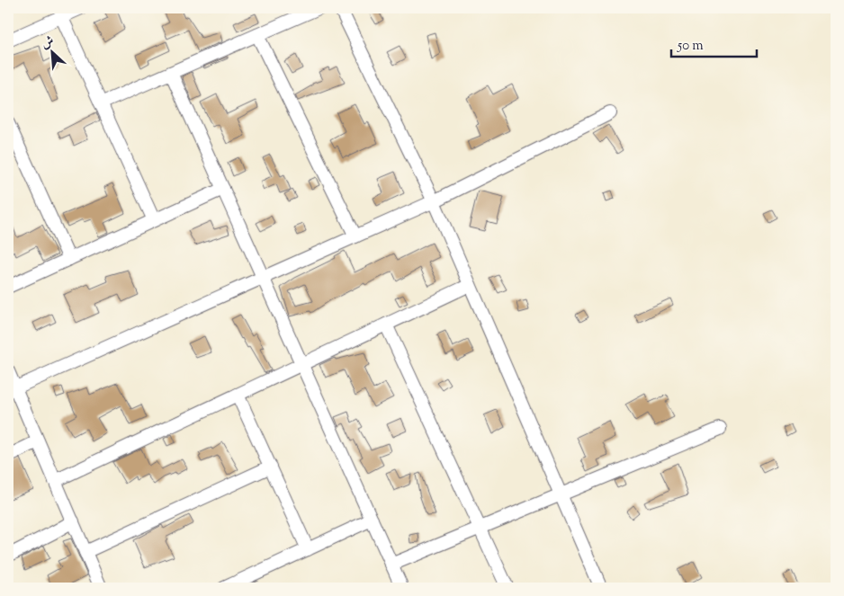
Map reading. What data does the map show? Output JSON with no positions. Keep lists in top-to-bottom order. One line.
{"scale_bar":"50 m","north":"top left"}
